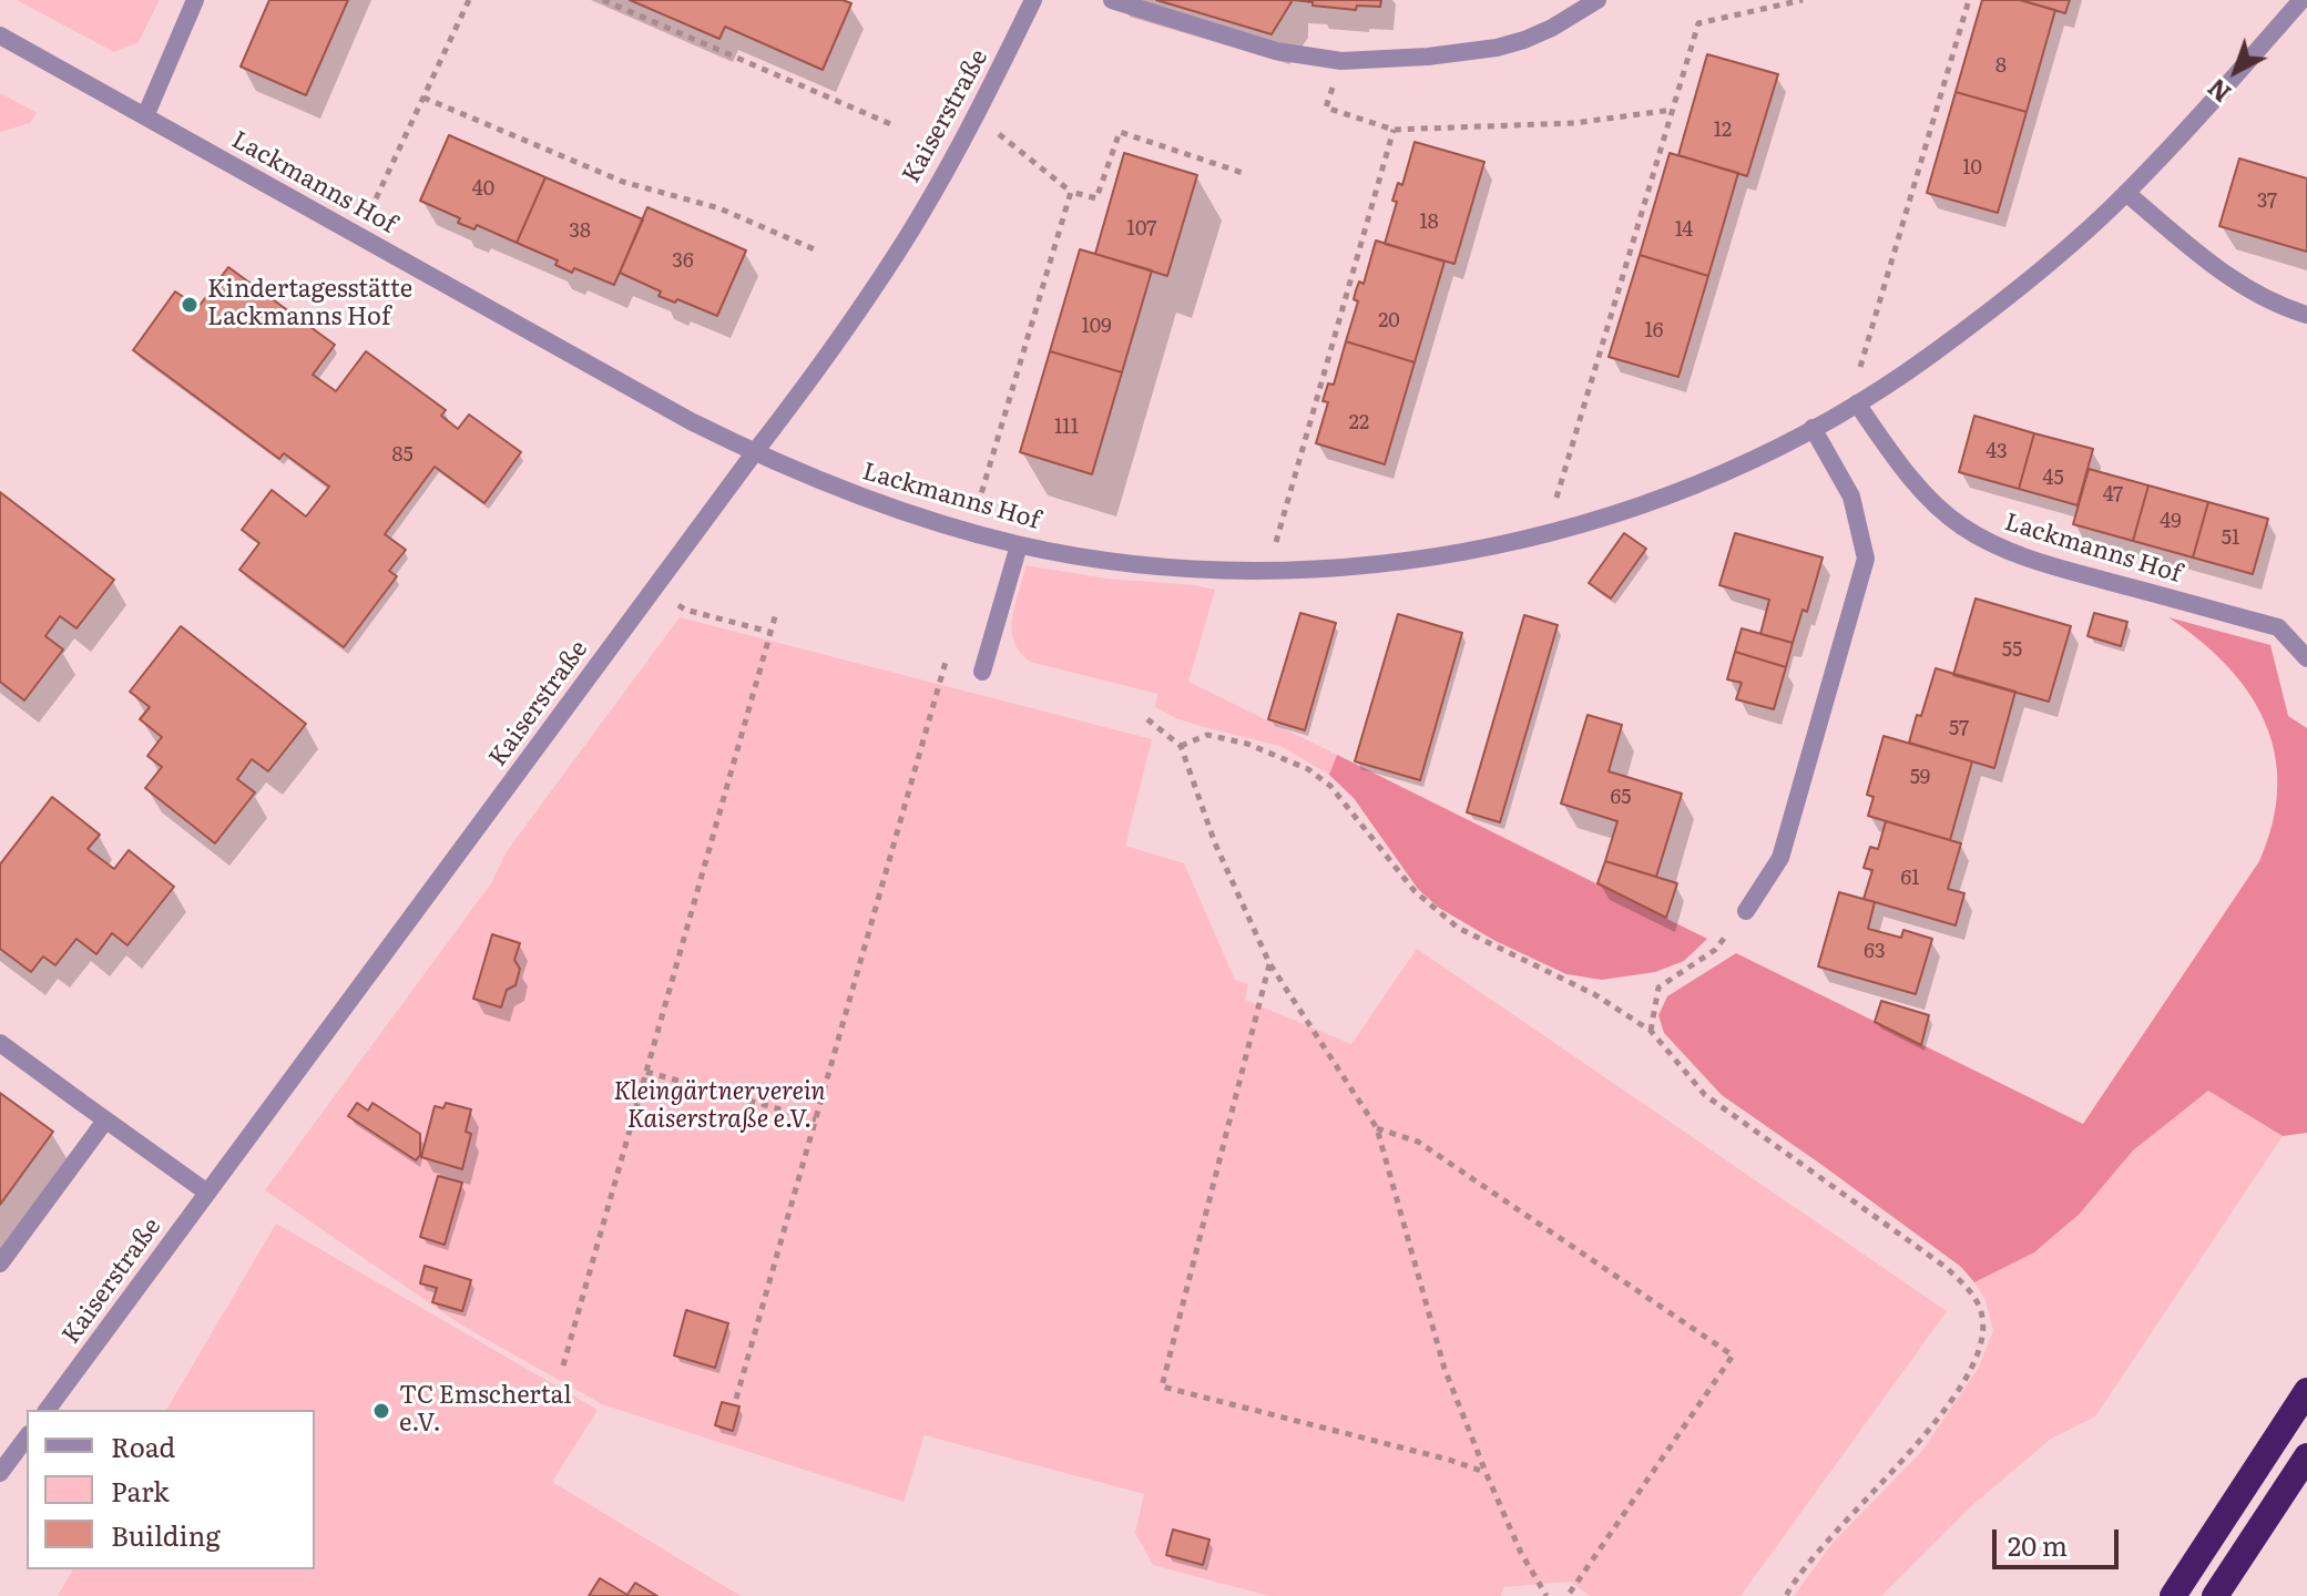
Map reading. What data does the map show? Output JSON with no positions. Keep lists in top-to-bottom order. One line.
{"streets":{"street":["Kaiserstraße","Lackmanns Hof"]},"crossings":[["Kaiserstraße","Lackmanns Hof"]],"parks":["Kleingärtnerverein Kaiserstraße e.V."],"places":["Kindertagesstätte Lackmanns Hof","TC Emschertal e.V."],"house_numbers":["8","12","10","40","37","18","107","14","38","36","20","109","16","22","111","43","85","45","47","49","51","55","57","59","65","61","63"],"legend":["Road","Park","Building"],"scale_bar":"20 m","north":"bottom left"}
